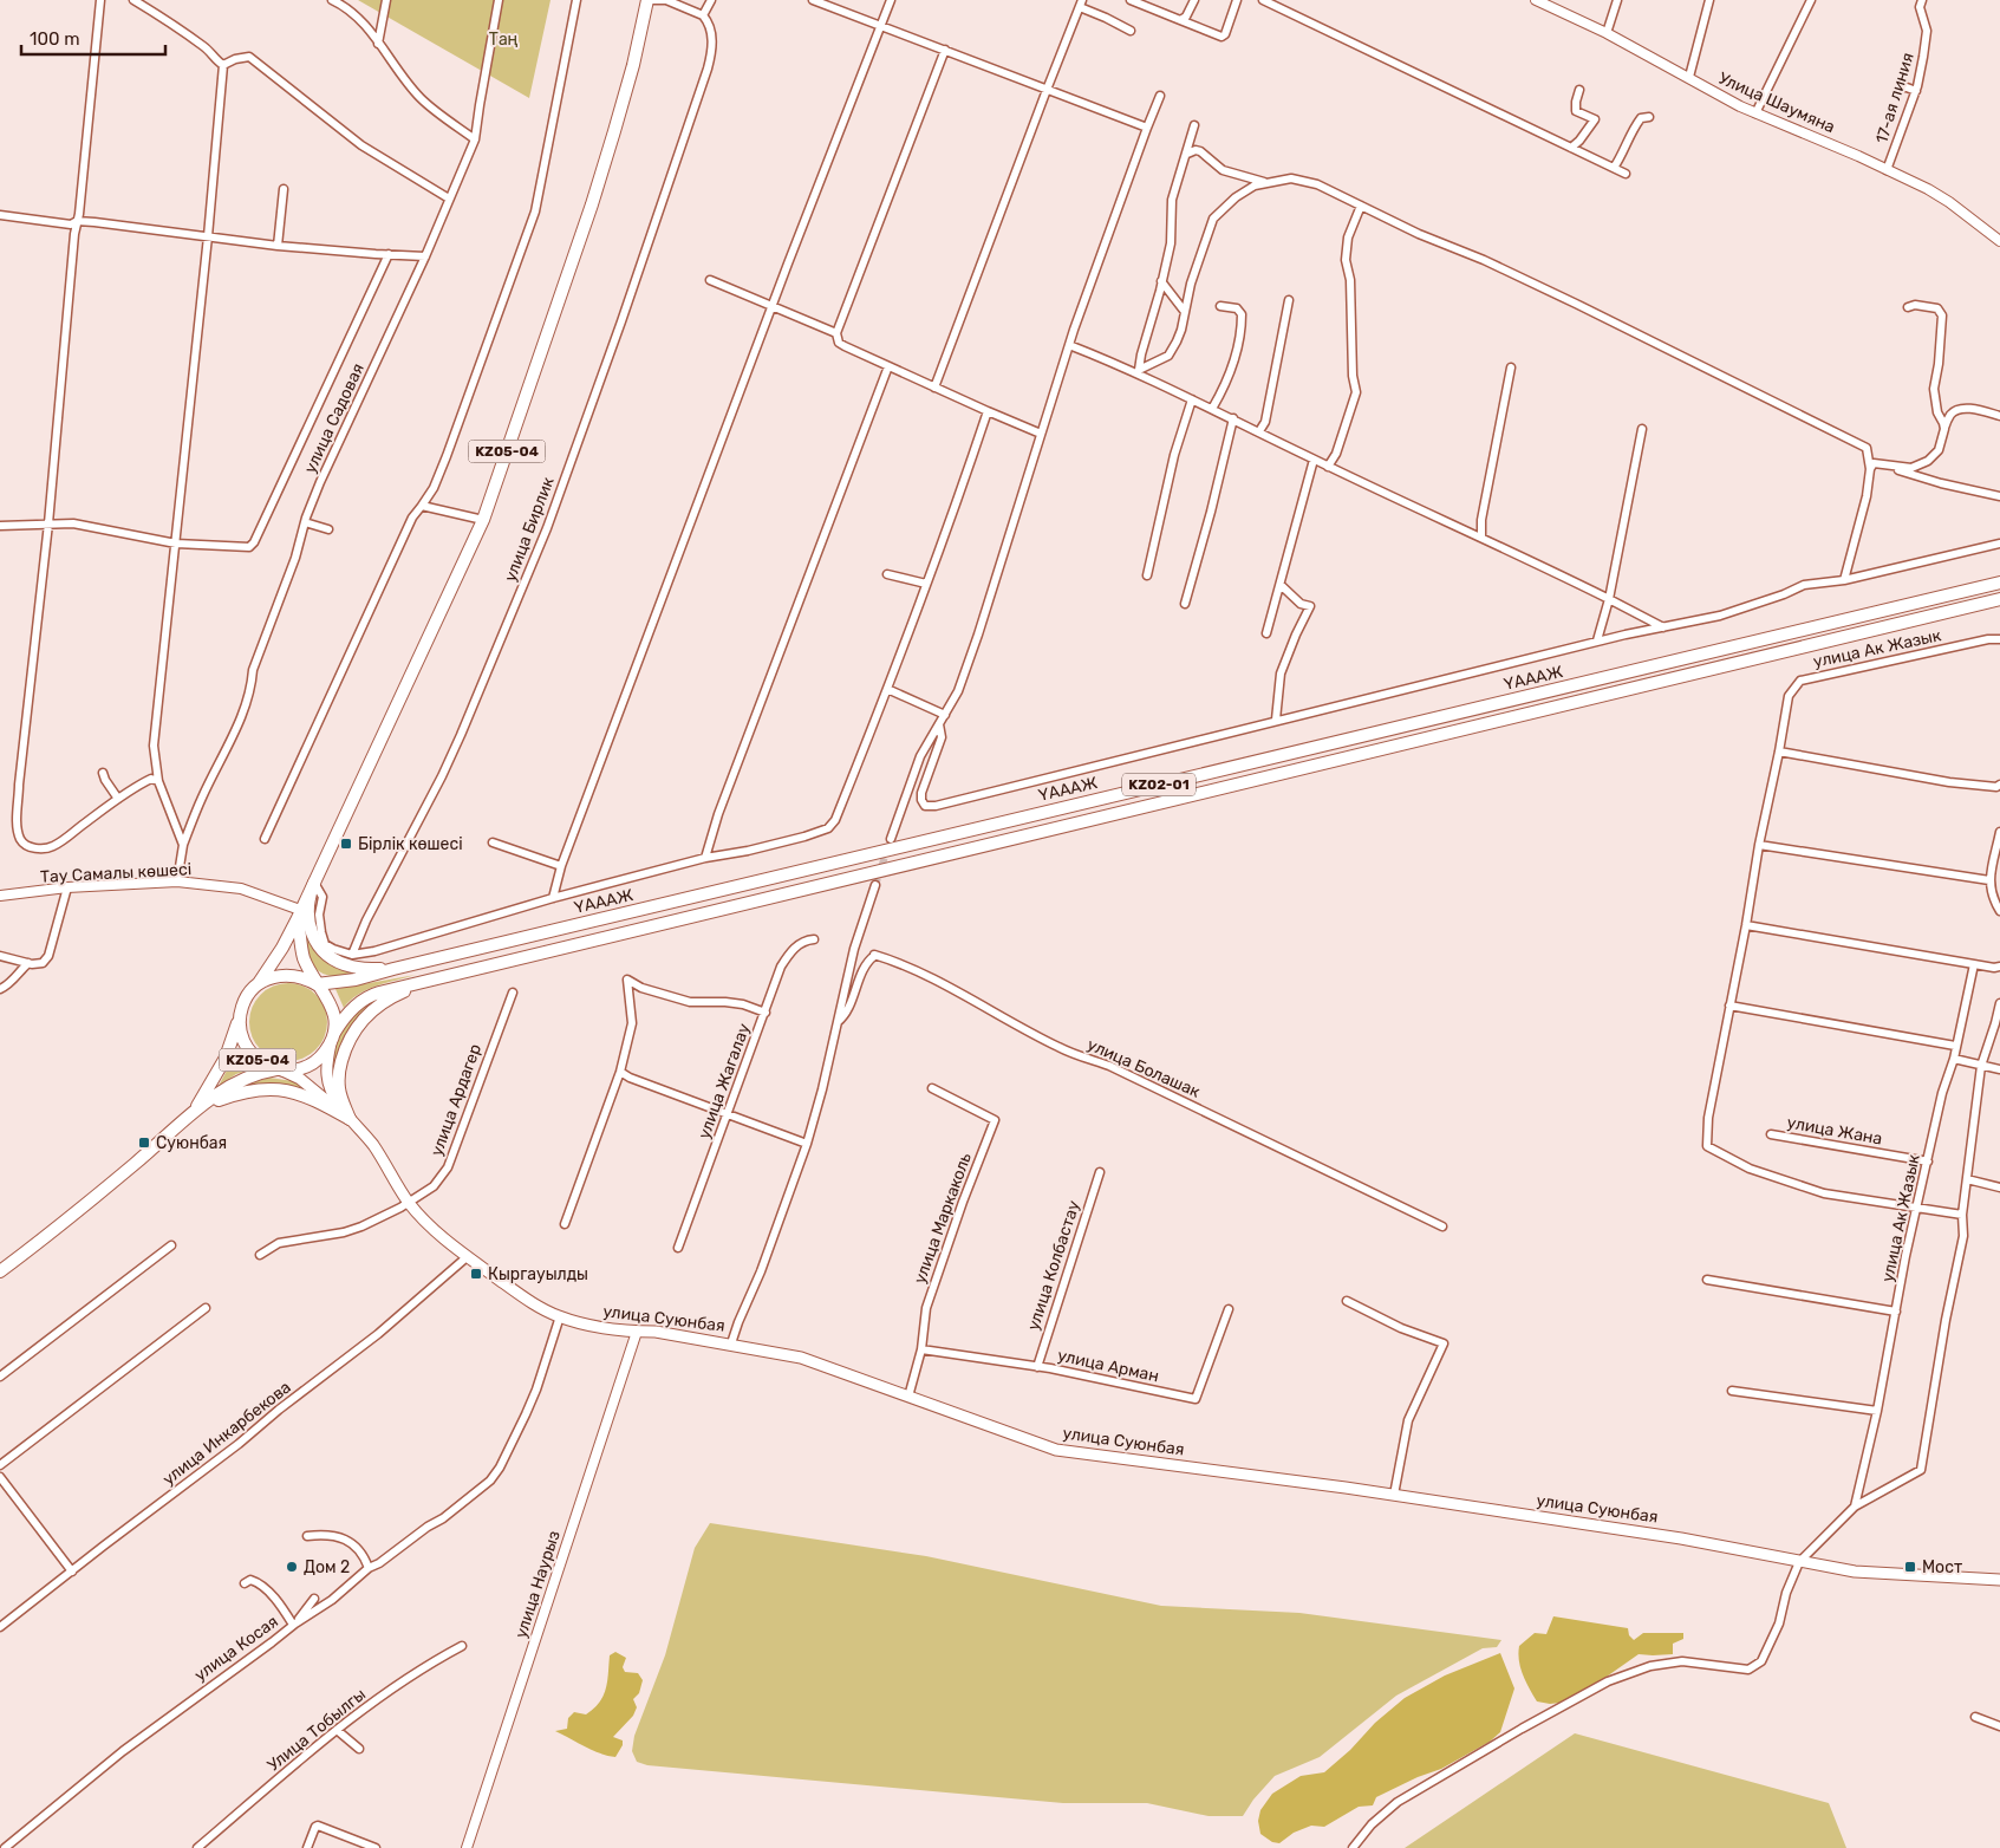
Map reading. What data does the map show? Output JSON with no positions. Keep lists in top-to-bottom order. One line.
{"streets":{"main road":["KZ05-04","ҮАААЖ","KZ02-01","улица Суюнбая"],"street":["17-ая линия","Улица Шаумяна","улица Садовая","улица Бирлик","улица Ак Жазык","Тау Самалы көшесі","улица Болашак","улица Жагалау","улица Ардагер","улица Жана","улица Маркаколь","улица Колбастау","улица Арман","улица Инкарбекова","улица Наурыз","улица Косая","Улица Тобылгы"]},"crossings":[["17-ая линия","Улица Шаумяна"],["улица Садовая","Тау Самалы көшесі"],["KZ05-04","ҮАААЖ"],["KZ05-04","Тау Самалы көшесі"],["KZ05-04","улица Суюнбая"],["улица Ак Жазык","улица Жана"],["ҮАААЖ","улица Суюнбая"],["улица Ардагер","улица Суюнбая"],["улица Маркаколь","улица Суюнбая"],["улица Маркаколь","улица Арман"],["улица Колбастау","улица Арман"],["улица Суюнбая","улица Инкарбекова"],["улица Суюнбая","улица Наурыз"],["улица Суюнбая","улица Косая"]],"parks":["Таң"],"places":{"transit":["Бірлік көшесі","Суюнбая","Кыргауылды","Мост"],"other":["Дом 2"]},"scale_bar":"100 m"}
